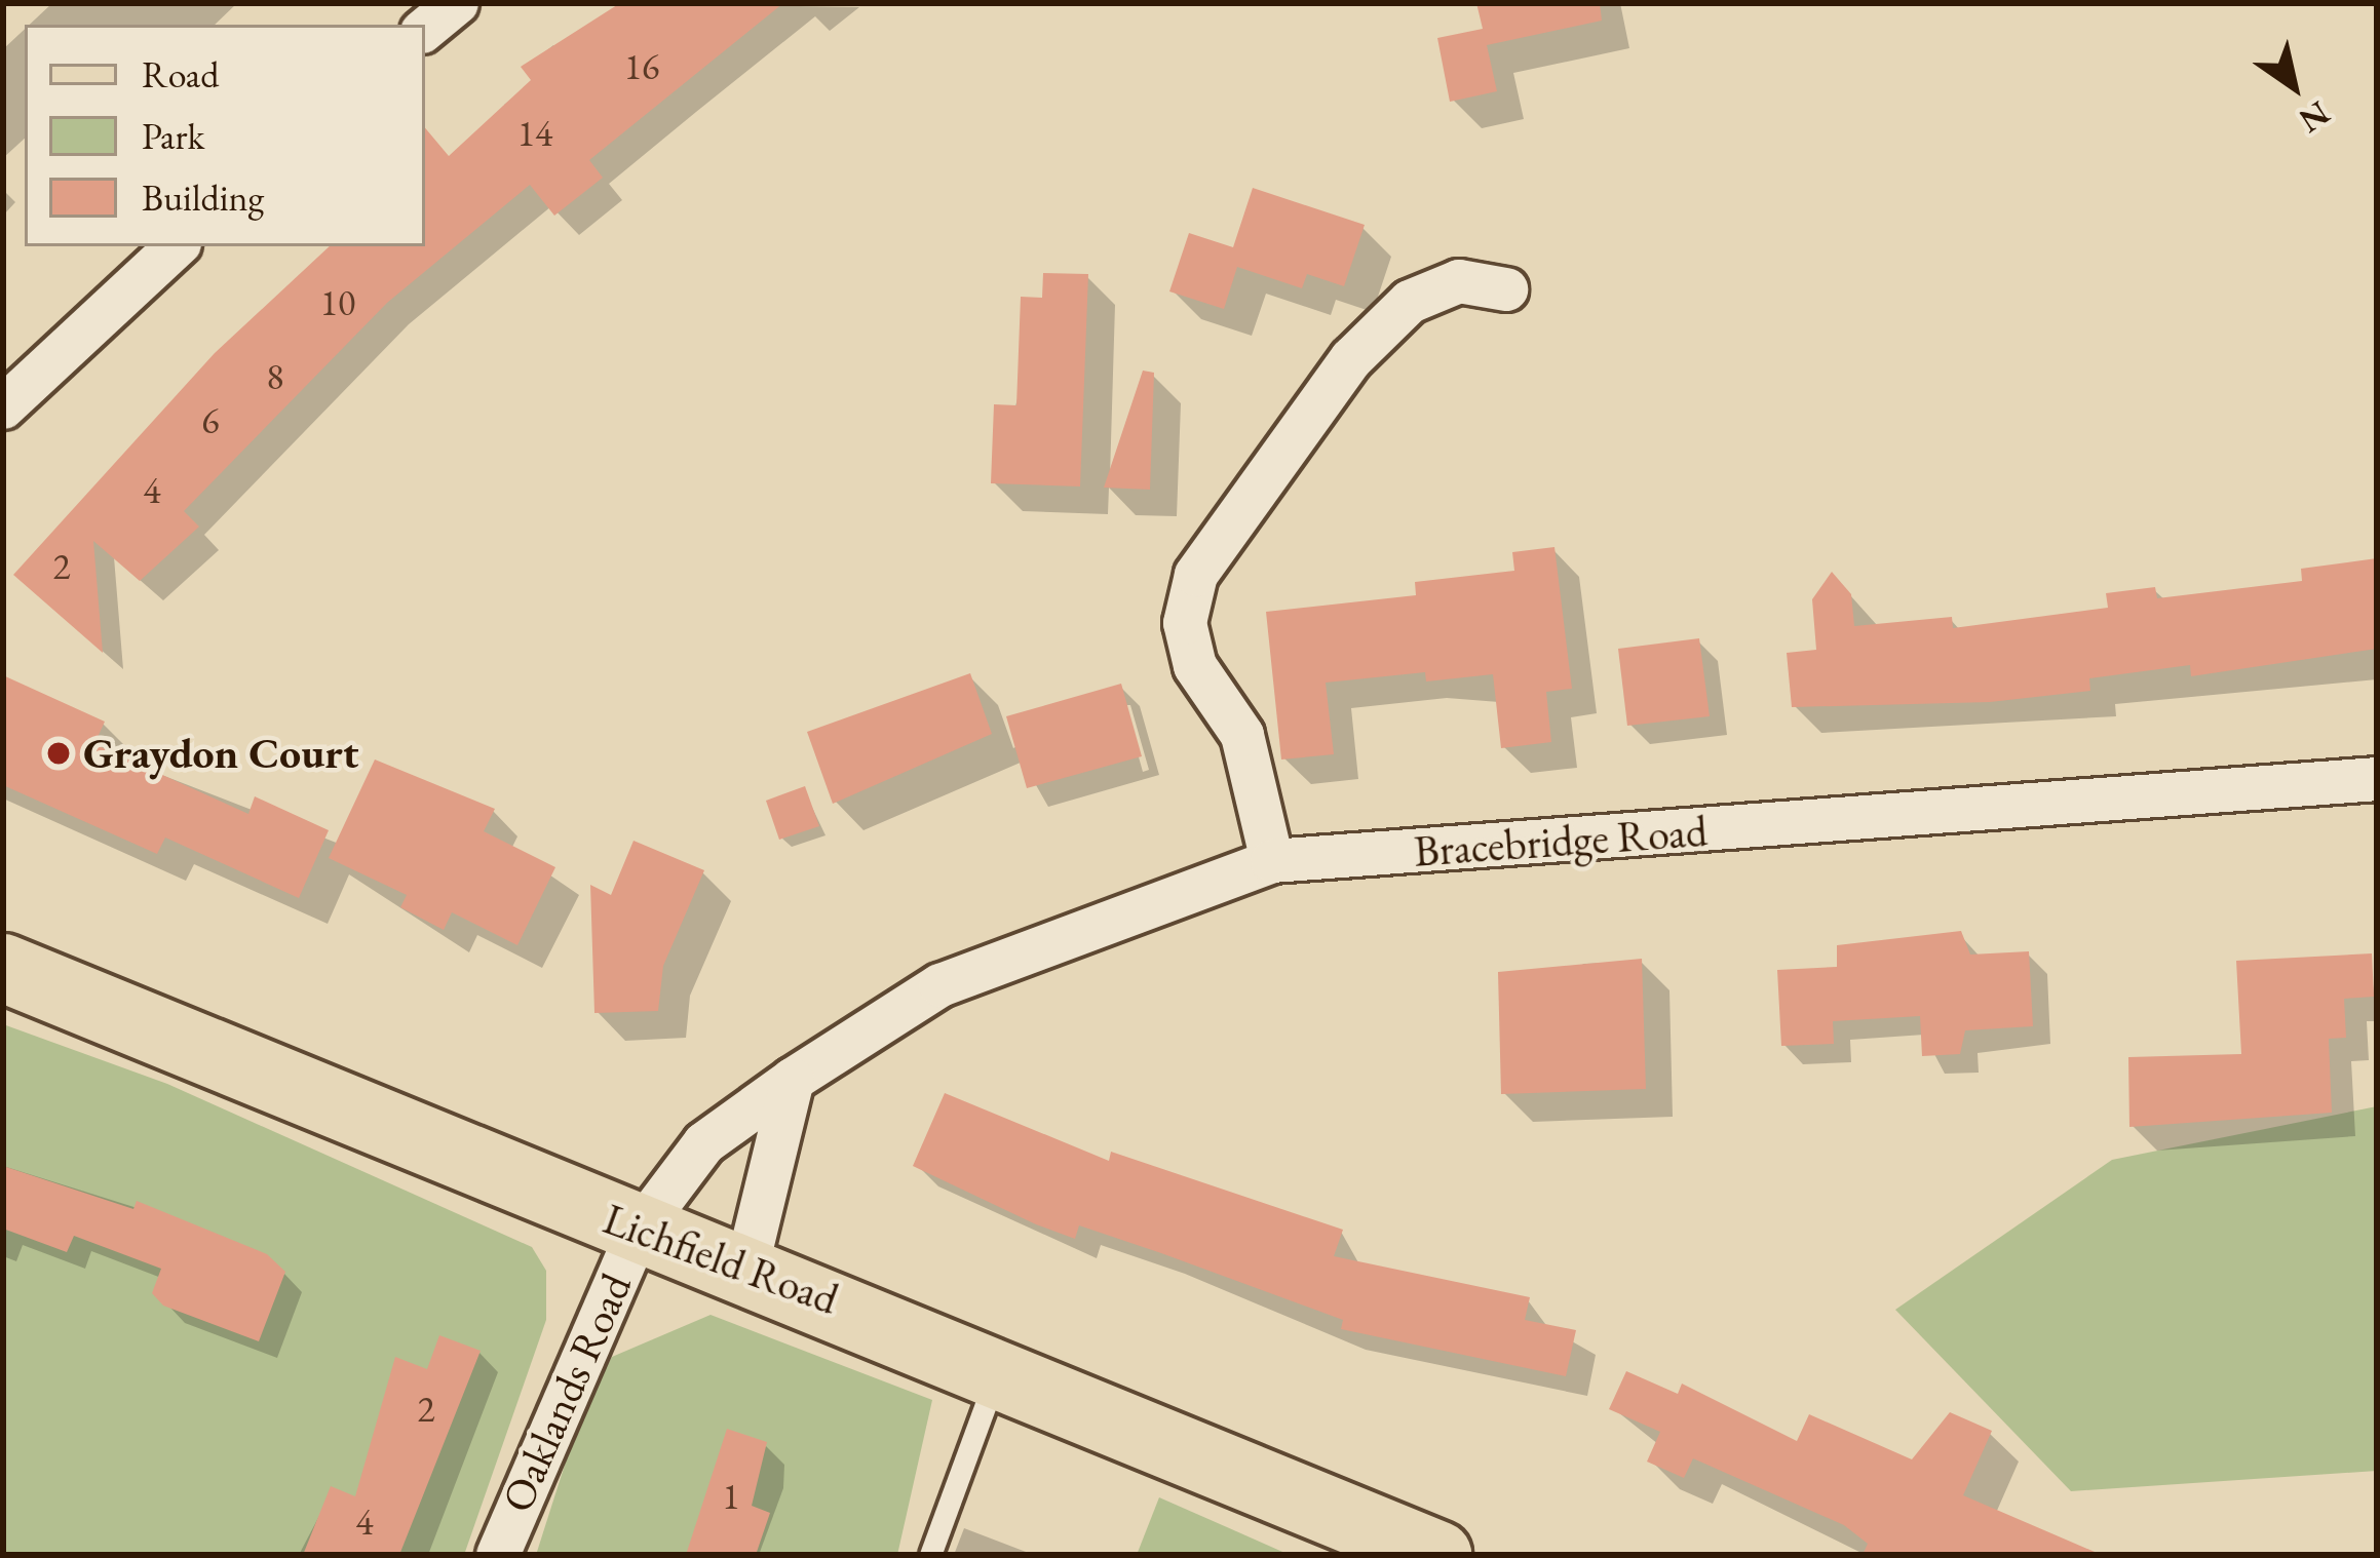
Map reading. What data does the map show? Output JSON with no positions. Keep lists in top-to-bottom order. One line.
{"streets":{"main road":["Lichfield Road"],"street":["Bracebridge Road","Oaklands Road"]},"crossings":[["Bracebridge Road","Lichfield Road"],["Bracebridge Road","Oaklands Road"],["Lichfield Road","Oaklands Road"]],"places":["Graydon Court"],"house_numbers":["16","14","10","8","6","4","2","2","1","4"],"legend":["Road","Park","Building"],"north":"bottom right"}
